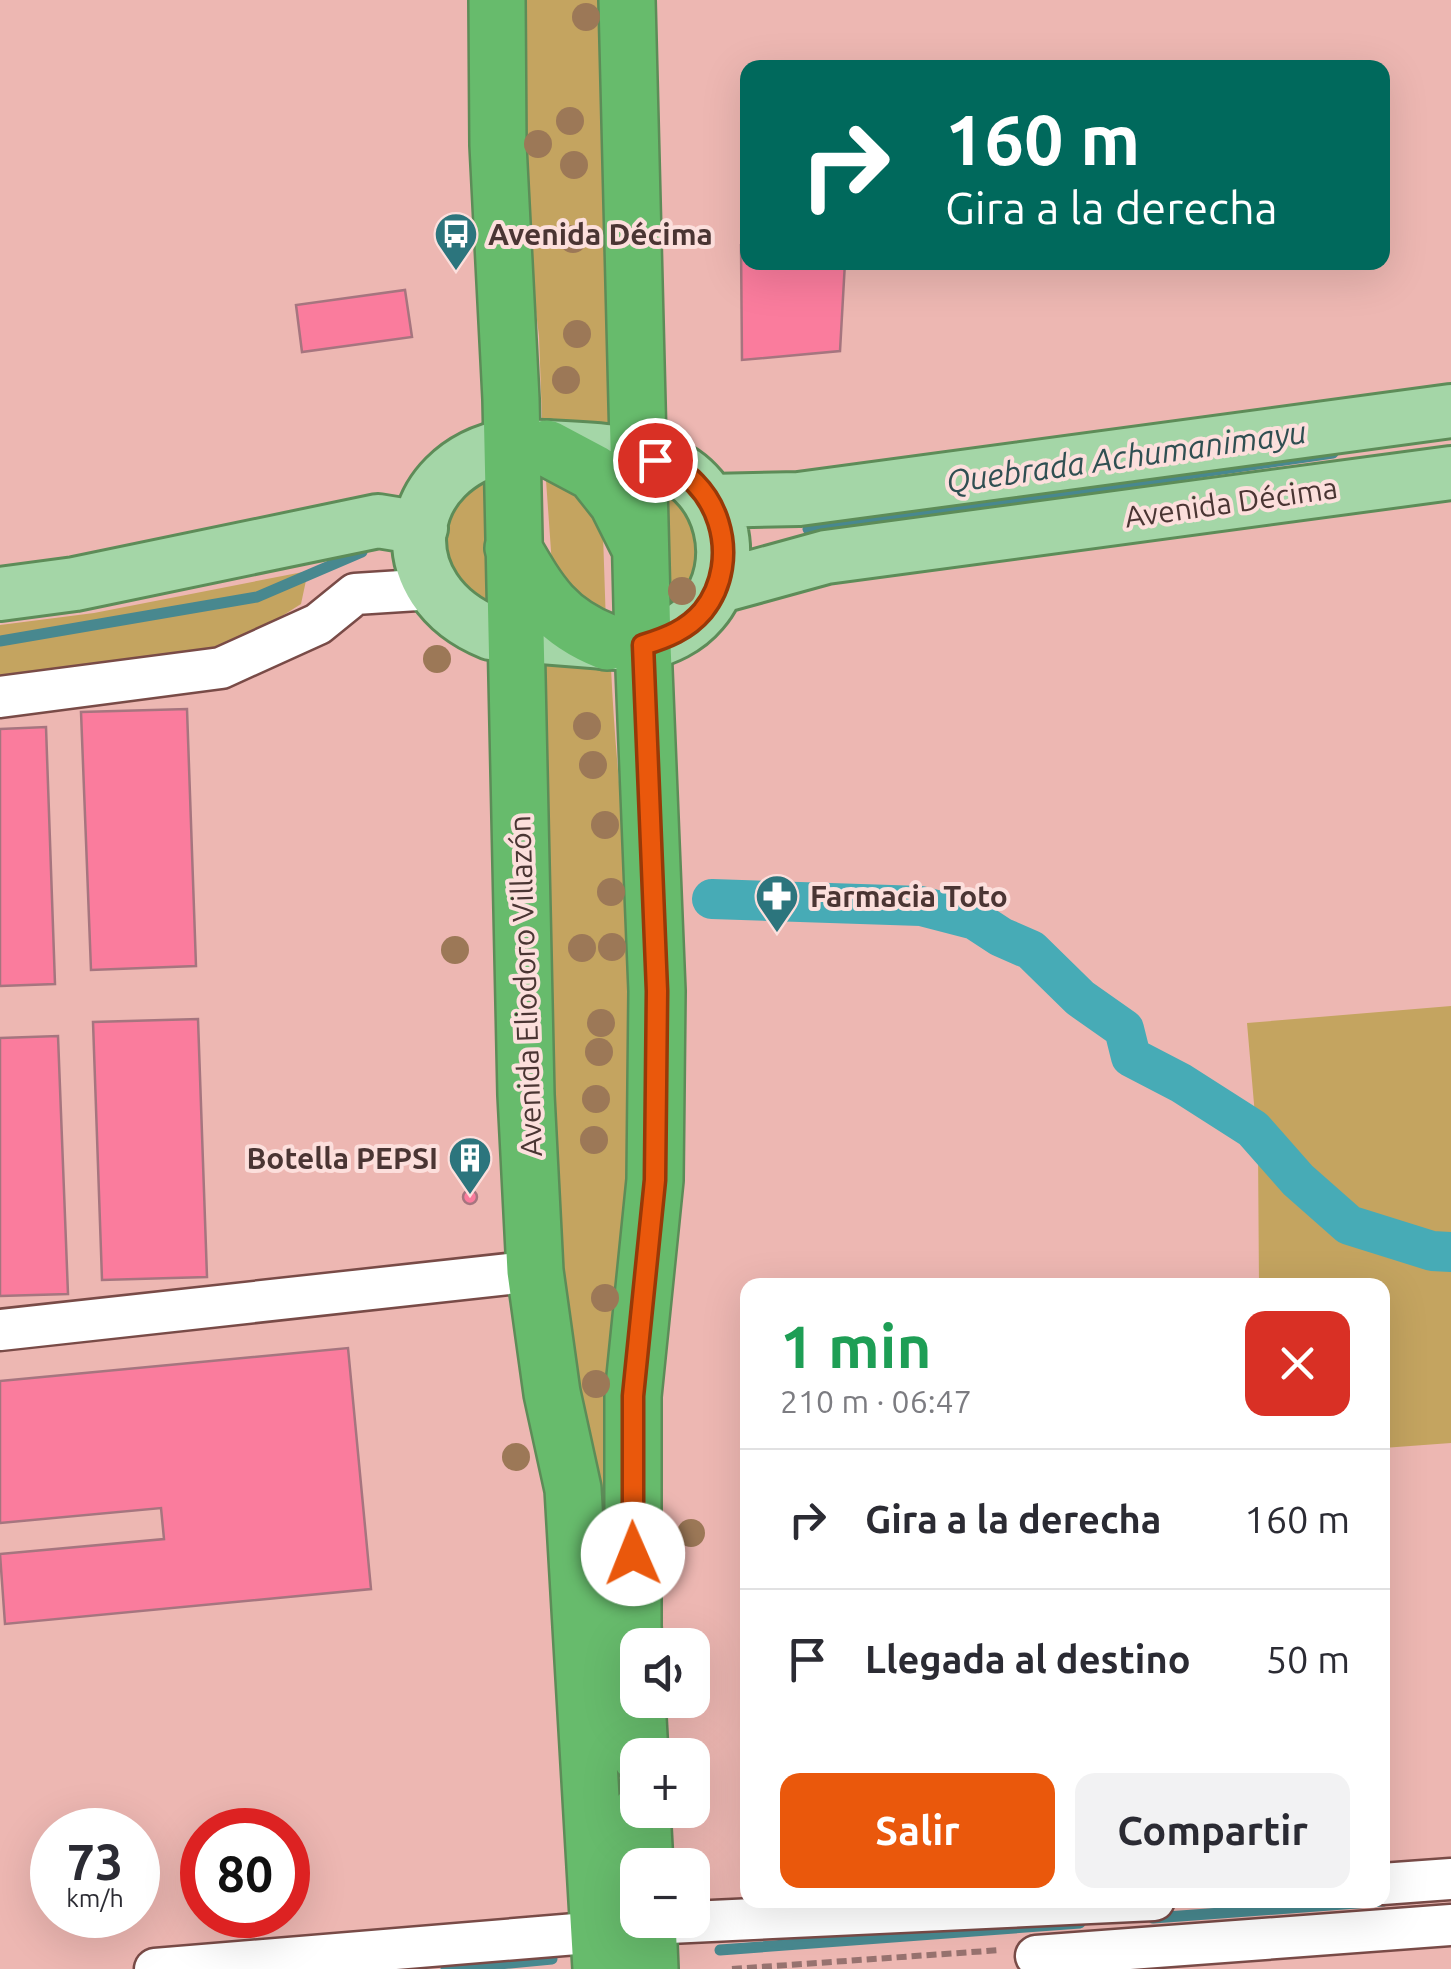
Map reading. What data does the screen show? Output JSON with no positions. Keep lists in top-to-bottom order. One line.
{"streets":{"highway":["Avenida Eliodoro Villazón"],"main road":["Avenida Décima"]},"water":["Quebrada Achumanimayu"],"places":{"bus stop":["Avenida Décima"],"pharmacy":["Farmacia Toto"],"building":["Botella PEPSI"]},"page":{"turn":["160 m","Gira a la derecha"],"heading":["1 min","210 m · 06:47"],"list":[{"name":"Gira a la derecha","value":"160 m"},{"name":"Llegada al destino","value":"50 m"}],"map_buttons":["+","−"],"buttons":["Salir","Compartir"],"speed":"73 km/h","limit":"80"}}
